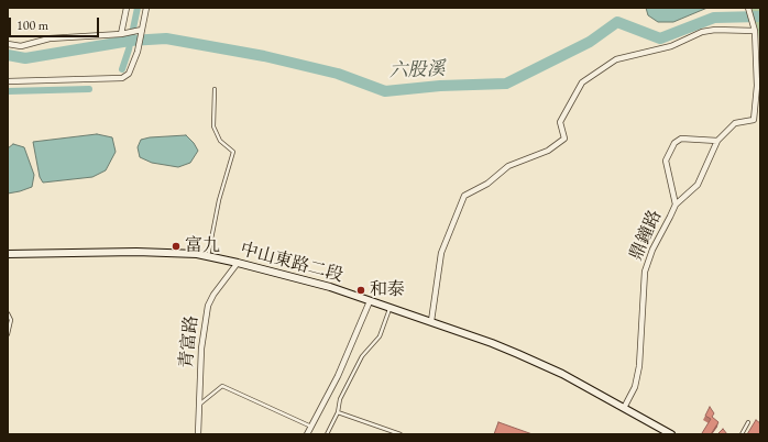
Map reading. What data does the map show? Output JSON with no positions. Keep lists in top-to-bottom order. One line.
{"streets":{"main road":["中山東路二段"],"street":["鼎鐘路","青富路"]},"crossings":[["鼎鐘路","中山東路二段"],["中山東路二段","青富路"]],"water":["六股溪"],"places":["富九","和泰"],"scale_bar":"100 m"}
